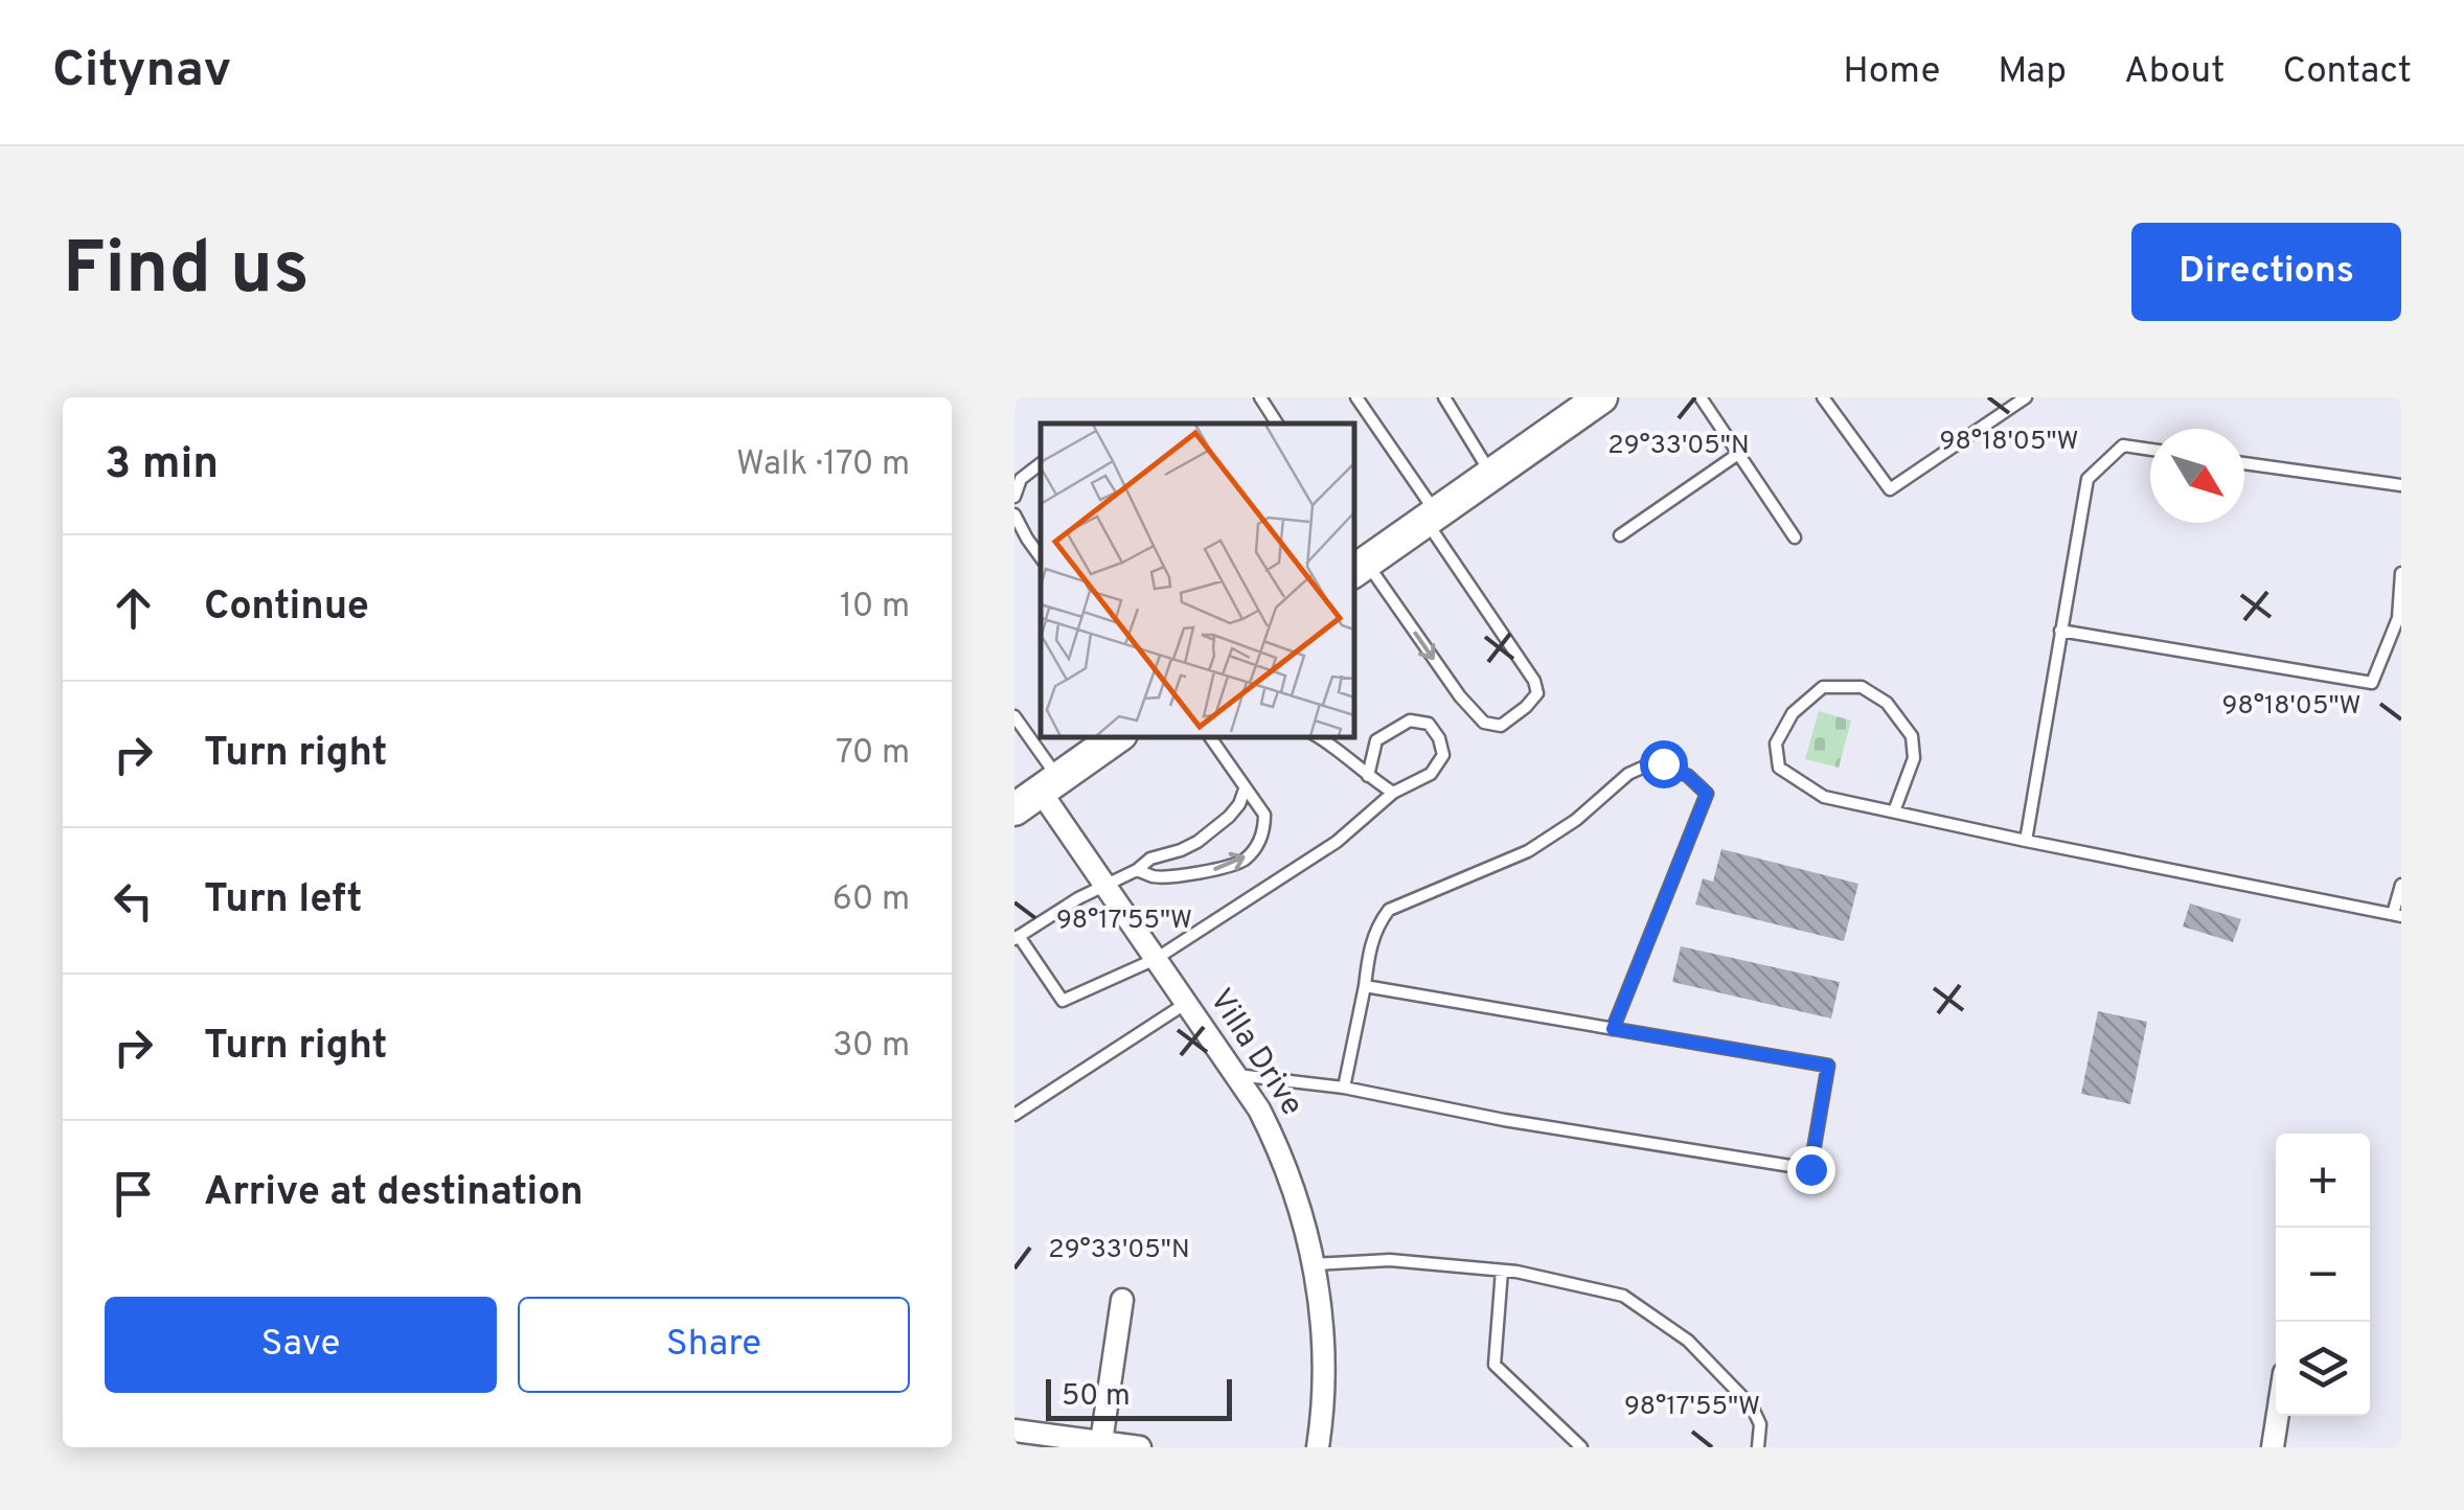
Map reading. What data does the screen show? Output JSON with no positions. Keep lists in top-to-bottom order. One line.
{"streets":{"street":["Villa Drive"]},"scale_bar":"50 m","north":"bottom right","page":{"header":"Citynav","nav":["Home","Map","About","Contact"],"buttons":["Directions",["Save","Share"]],"title":"Find us","heading":["3 min","Walk · 170 m"],"list":[["Continue","10 m"],["Turn right","70 m"],["Turn left","60 m"],["Turn right","30 m"],"Arrive at destination"],"map_buttons":["+","−"],"scale":"50 m"},"coordinates":["98°18'05\"W","29°33'05\"N","98°17'55\"W"]}
